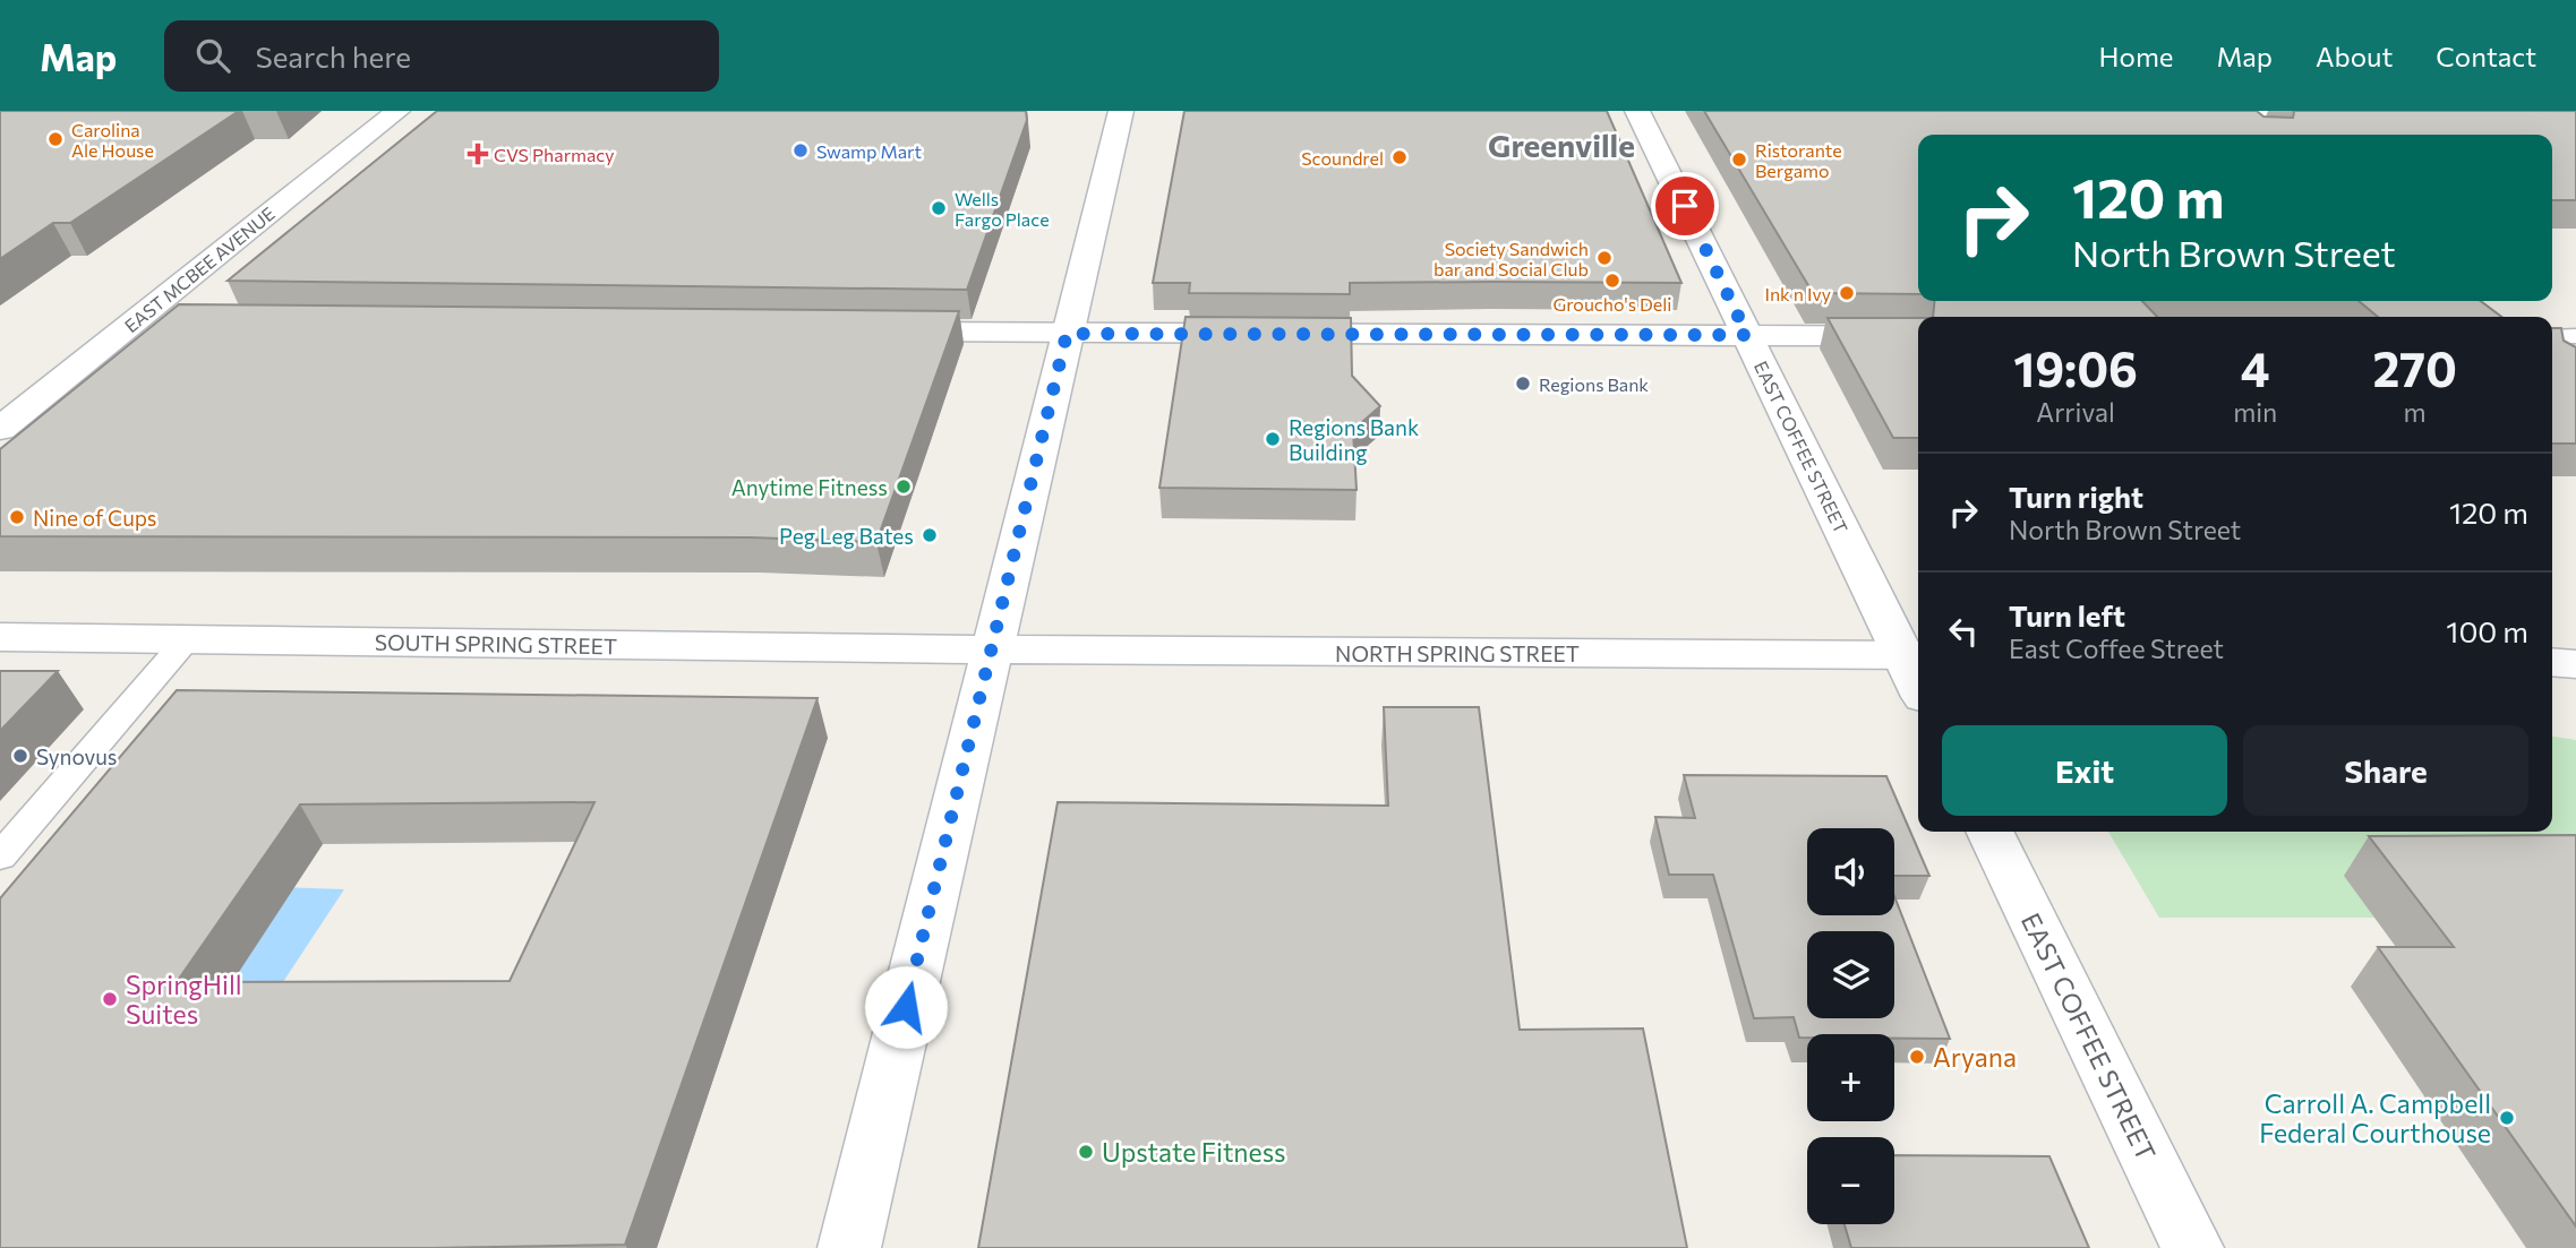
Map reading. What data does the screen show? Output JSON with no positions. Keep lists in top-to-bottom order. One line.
{"streets":{"street":["EAST MCBEE AVENUE","EAST COFFEE STREET","SOUTH SPRING STREET","NORTH SPRING STREET"]},"crossings":[["EAST COFFEE STREET","NORTH SPRING STREET"],["SOUTH SPRING STREET","NORTH SPRING STREET"]],"districts":["Greenville"],"places":{"other":["Carolina Ale House","Swamp Mart","Scoundrel","Ristorante Bergamo","Wells Fargo Place","Society Sandwich bar and Social Club","Groucho's Deli","Ink n Ivy","Regions Bank","Regions Bank Building","Anytime Fitness","Nine of Cups","Peg Leg Bates","Synovus","SpringHill Suites","Aryana","Carroll A. Campbell Federal Courthouse","Upstate Fitness"],"health":["CVS Pharmacy"]},"page":{"header":"Map","search":"Search here","nav":["Home","Map","About","Contact"],"turn":["120 m","North Brown Street"],"eta":["19:06","Arrival","4","min","270","m"],"list":[{"name":"Turn right","note":"North Brown Street","value":"120 m"},{"name":"Turn left","note":"East Coffee Street","value":"100 m"}],"buttons":["Exit","Share"],"map_buttons":["+","−"]}}
